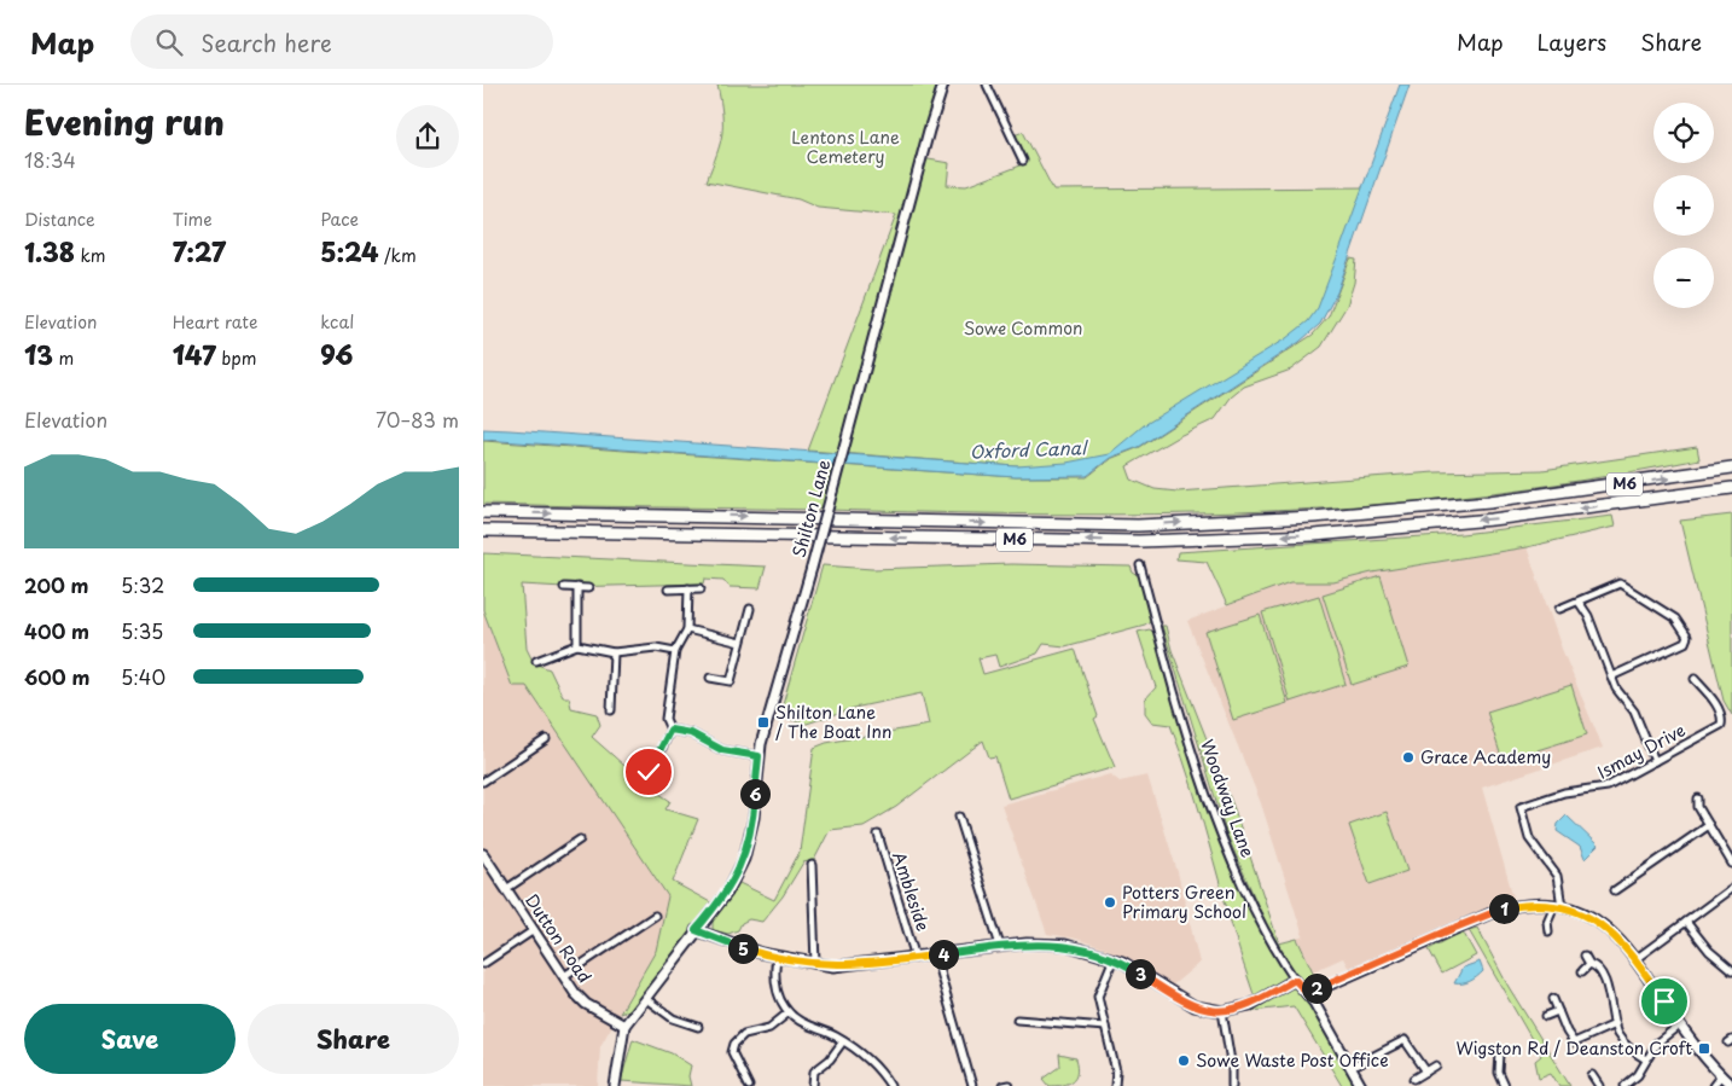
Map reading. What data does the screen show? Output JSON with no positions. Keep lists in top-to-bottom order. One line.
{"streets":{"highway":["M6"],"street":["Shilton Lane","Ismay Drive","Woodway Lane","Ambleside","Dutton Road"]},"crossings":[["Shilton Lane","Dutton Road"]],"water":["Oxford Canal"],"parks":["Lentons Lane Cemetery","Sowe Common"],"places":{"transit":["Shilton Lane / The Boat Inn","Wigston Rd / Deanston Croft"],"other":["Grace Academy","Potters Green Primary School","Sowe Waste Post Office"]},"page":{"header":"Map","search":"Search here","nav":["Map","Layers","Share"],"heading":["Evening run","18:34"],"map_buttons":["+","−"],"stats":[["Distance","1.38 km"],["Time","7:27"],["Pace","5:24 /km"],["Elevation","13 m"],["Heart rate","147 bpm"],["kcal","96"]],"chart":["Elevation","70–83 m"],"list":[{"name":"200 m","note":"5:32"},{"name":"400 m","note":"5:35"},{"name":"600 m","note":"5:40"}],"pins":["6","1","5","4","3","2"],"buttons":["Save","Share"]}}
